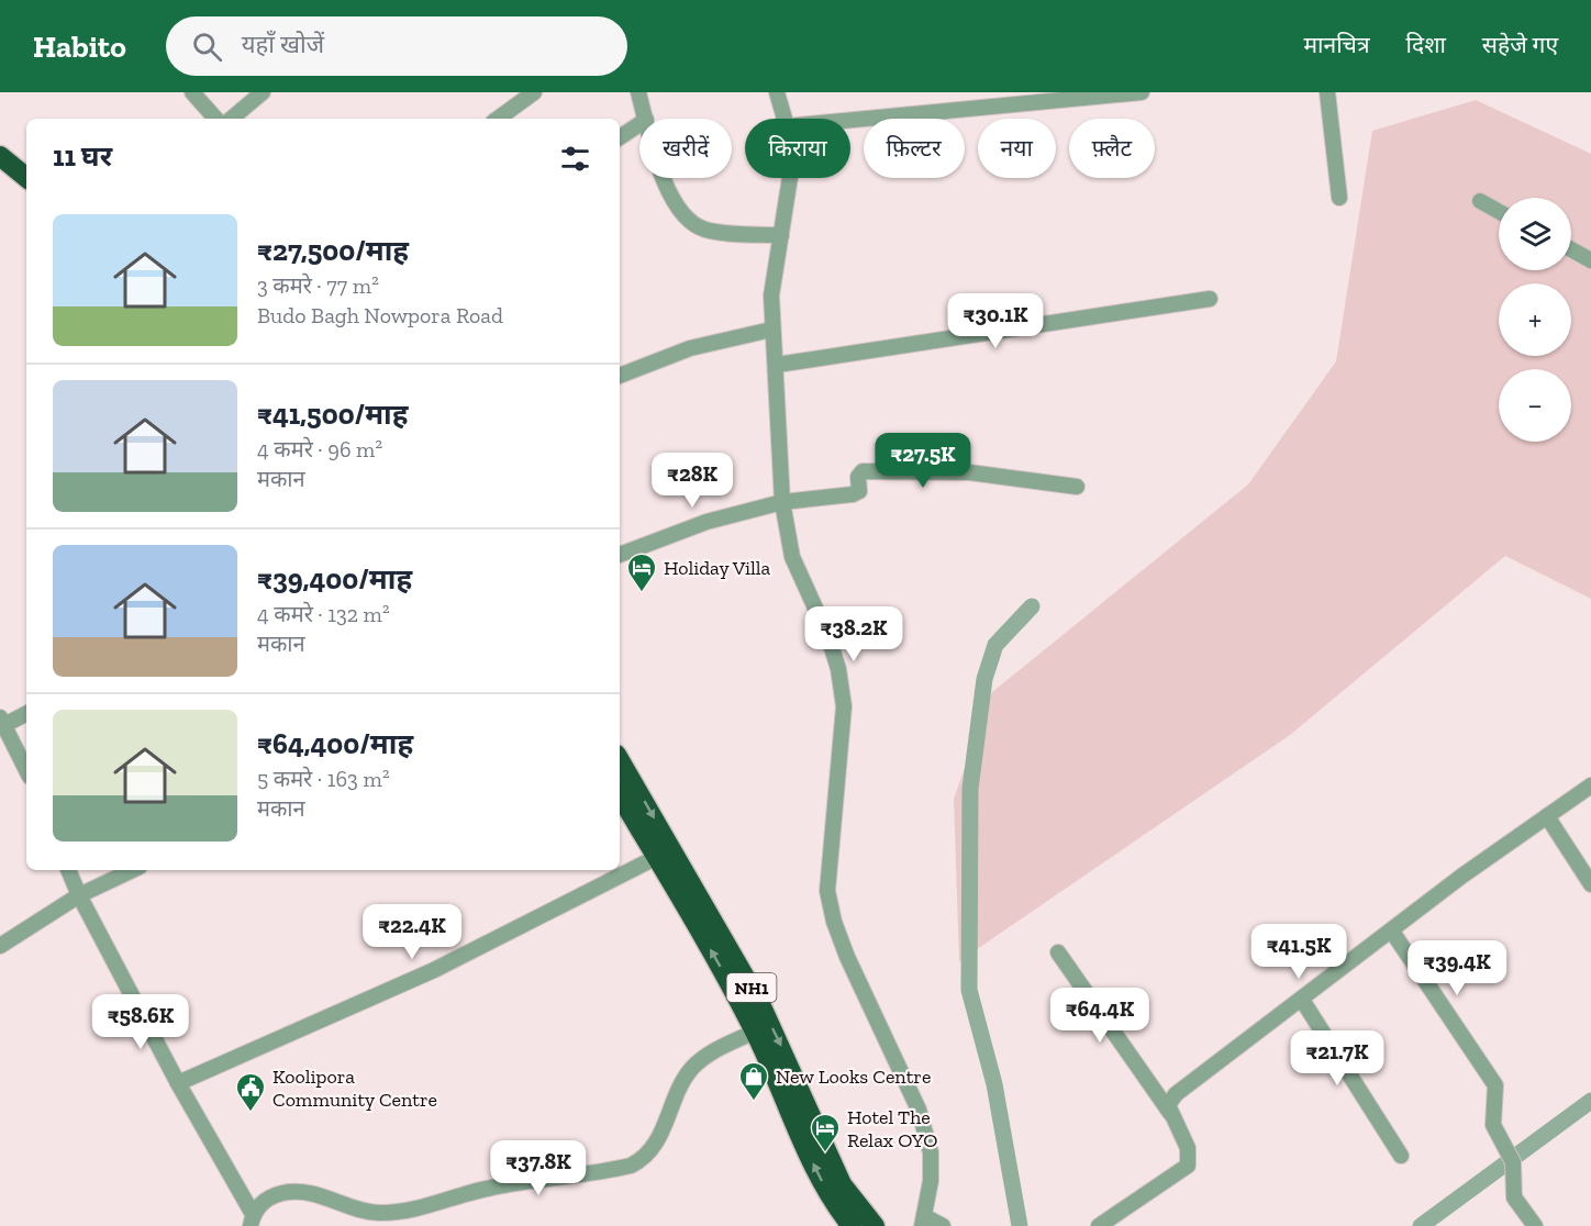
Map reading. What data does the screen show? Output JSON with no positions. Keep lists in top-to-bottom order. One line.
{"streets":{"highway":["NH1"]},"places":{"hotel":["Holiday Villa","Hotel The Relax OYO"],"shop":["New Looks Centre"],"public building":["Koolipora Community Centre"]},"page":{"header":"Habito","search":"यहाँ खोजें","nav":["मानचित्र","दिशा","सहेजे गए"],"chip":["खरीदें","किराया","फ़िल्टर","नया","फ़्लैट"],"heading":"11 घर","map_buttons":["+","−"],"list":[{"name":"₹27,500/माह","note":"3 कमरे · 77 m² · Budo Bagh Nowpora Road"},{"name":"₹41,500/माह","note":"4 कमरे · 96 m² · मकान"},{"name":"₹39,400/माह","note":"4 कमरे · 132 m² · मकान"},{"name":"₹64,400/माह","note":"5 कमरे · 163 m² · मकान"}],"price":["₹30.1K","₹27.5K","₹28K","₹38.2K","₹22.4K","₹41.5K","₹39.4K","₹64.4K","₹58.6K","₹21.7K","₹37.8K"]}}
